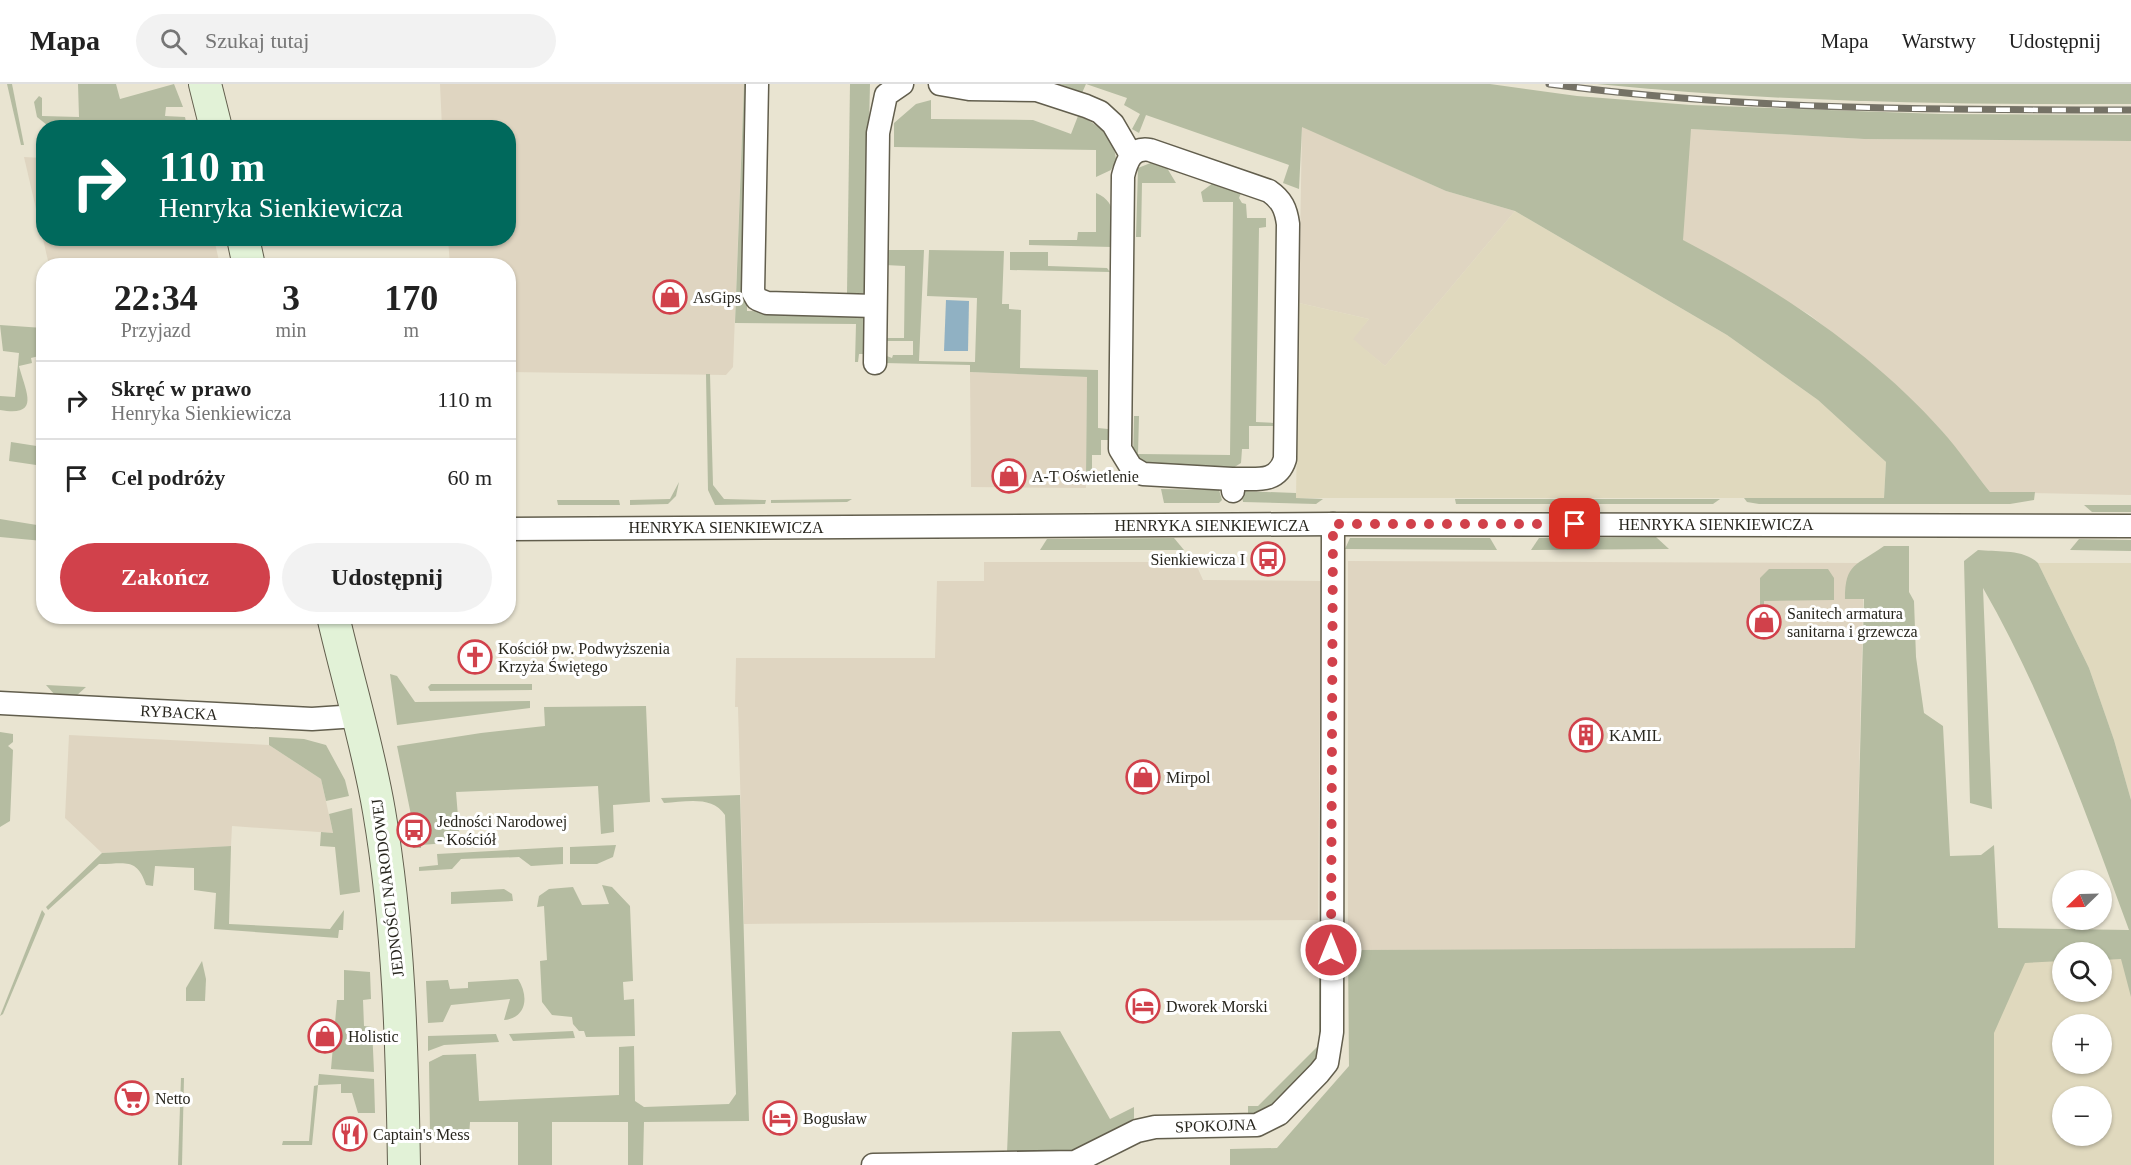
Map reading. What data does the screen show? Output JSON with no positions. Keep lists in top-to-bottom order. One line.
{"streets":{"street":["HENRYKA SIENKIEWICZA","RYBACKA","JEDNOŚCI NARODOWEJ","SPOKOJNA"]},"crossings":[["HENRYKA SIENKIEWICZA","SPOKOJNA"],["RYBACKA","JEDNOŚCI NARODOWEJ"]],"places":{"shop":["AsGips","A-T Oświetlenie","Sanitech armatura sanitarna i grzewcza","Mirpol","Holistic"],"bus stop":["Sienkiewicza I","Jedności Narodowej - Kościół"],"church":["Kościół pw. Podwyższenia Krzyża Świętego"],"building":["KAMIL"],"hotel":["Dworek Morski","Bogusław"],"supermarket":["Netto"],"restaurant":["Captain's Mess"]},"north":"bottom left","page":{"header":"Mapa","search":"Szukaj tutaj","nav":["Mapa","Warstwy","Udostępnij"],"turn":["110 m","Henryka Sienkiewicza"],"eta":["22:34","Przyjazd","3","min","170","m"],"list":[{"name":"Skręć w prawo","note":"Henryka Sienkiewicza","value":"110 m"},{"name":"Cel podróży","value":"60 m"}],"buttons":["Zakończ","Udostępnij"],"map_buttons":["+","−"]}}
